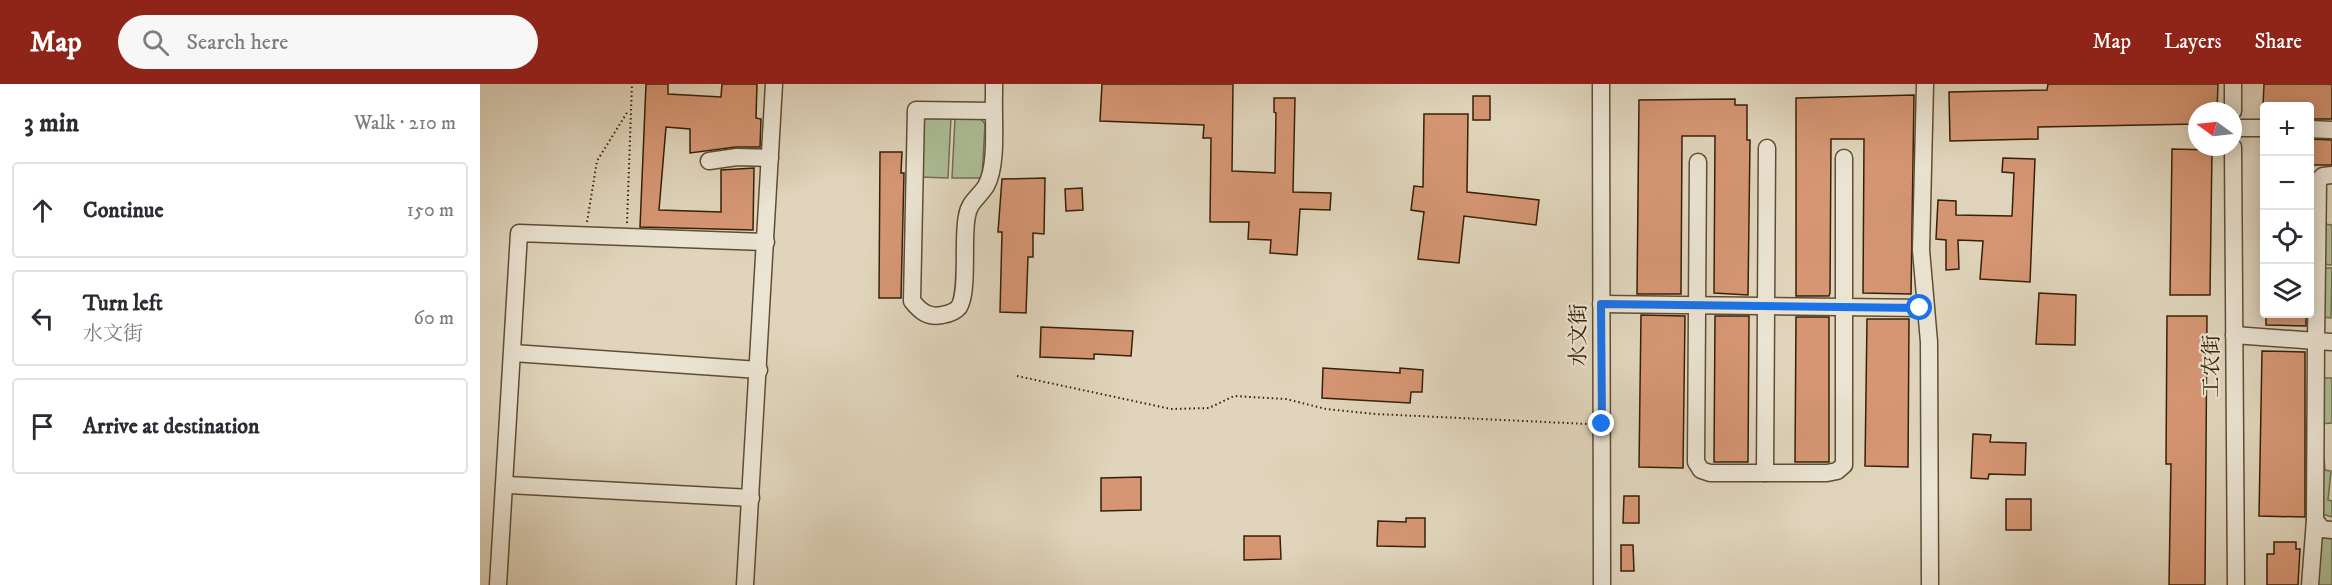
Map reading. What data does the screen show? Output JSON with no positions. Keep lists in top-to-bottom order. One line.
{"streets":{"street":["水文街","工农街"]},"north":"left","page":{"header":"Map","search":"Search here","nav":["Map","Layers","Share"],"heading":["3 min","Walk · 210 m"],"map_buttons":["+","−"],"list":[["Continue","150 m"],["Turn left","水文街","60 m"],"Arrive at destination"]}}
